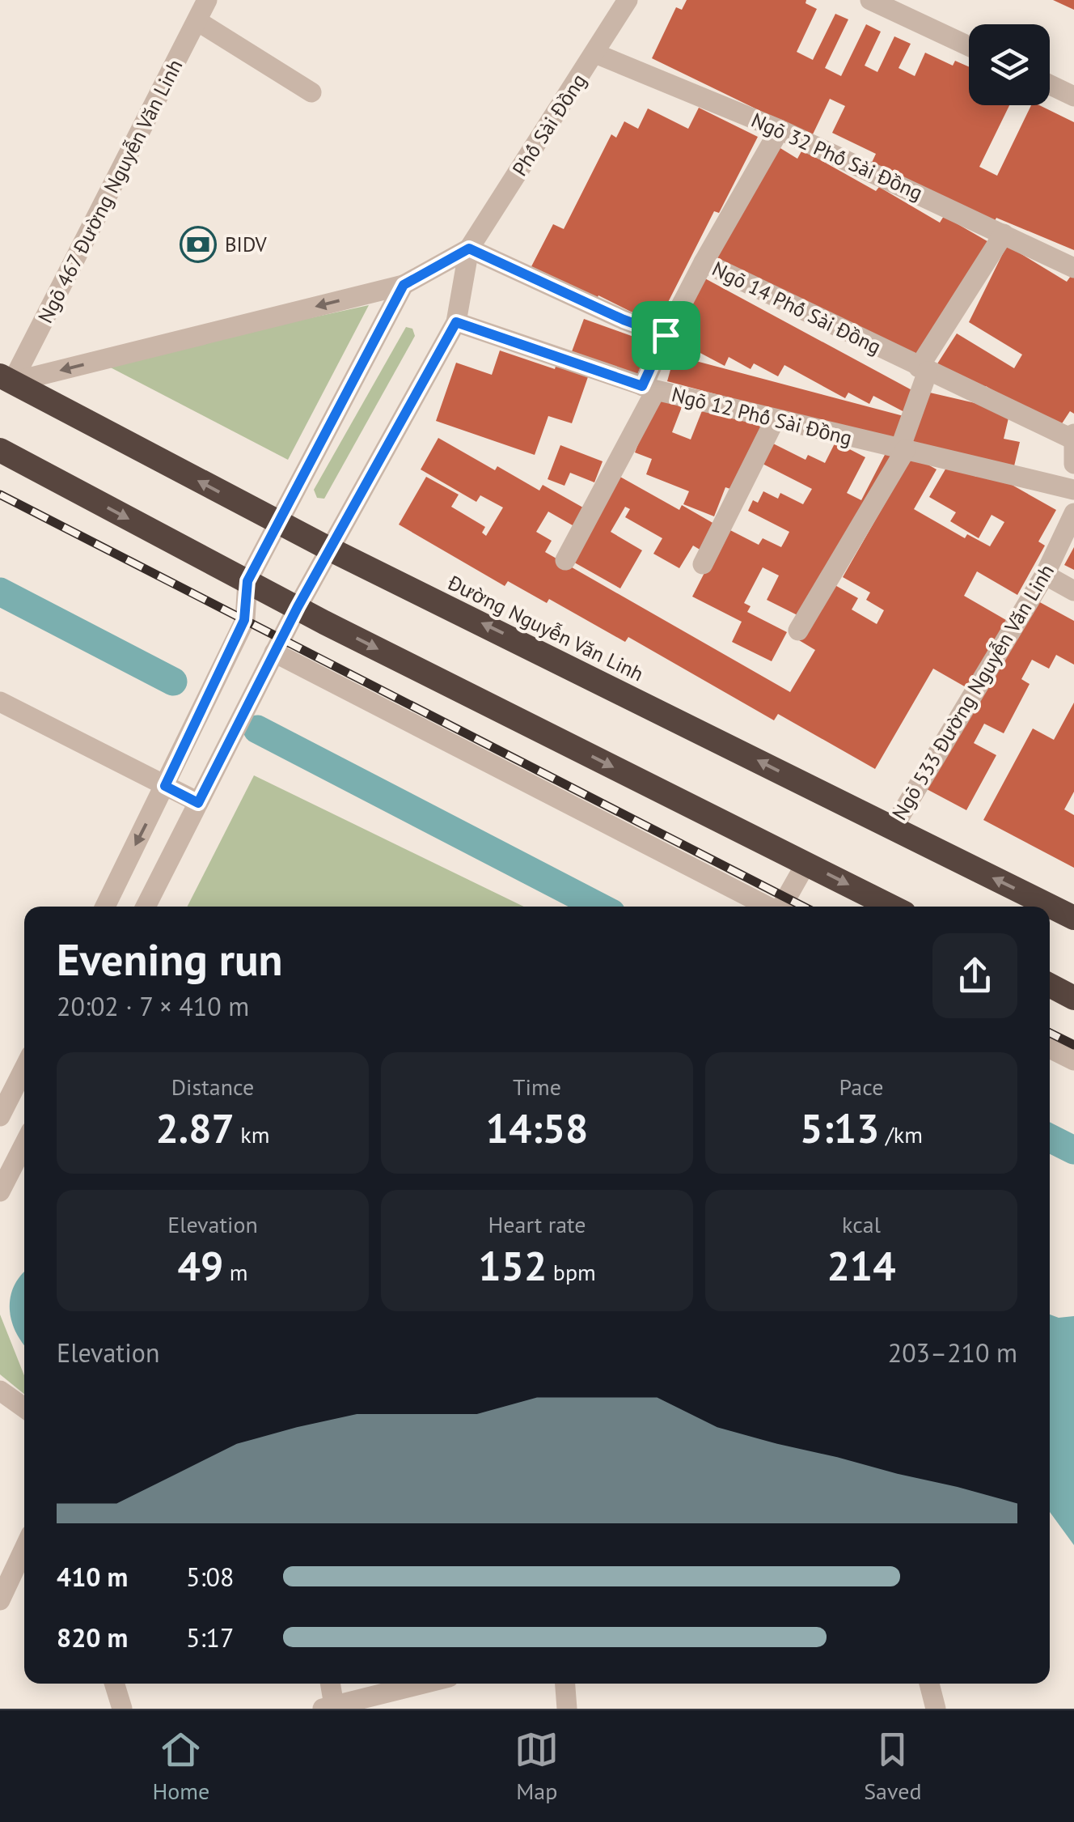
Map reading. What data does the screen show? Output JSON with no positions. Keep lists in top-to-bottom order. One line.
{"streets":{"highway":["Đường Nguyễn Văn Linh"],"street":["Phố Sài Đồng","Ngõ 32 Phố Sài Đồng","Ngõ 467 Đường Nguyễn Văn Linh","Ngõ 14 Phố Sài Đồng","Ngõ 12 Phố Sài Đồng","Ngõ 533 Đường Nguyễn Văn Linh"]},"crossings":[["Phố Sài Đồng","Ngõ 32 Phố Sài Đồng"],["Phố Sài Đồng","Ngõ 467 Đường Nguyễn Văn Linh"],["Phố Sài Đồng","Ngõ 12 Phố Sài Đồng"],["Phố Sài Đồng","Đường Nguyễn Văn Linh"],["Ngõ 32 Phố Sài Đồng","Ngõ 14 Phố Sài Đồng"],["Ngõ 467 Đường Nguyễn Văn Linh","Đường Nguyễn Văn Linh"],["Ngõ 14 Phố Sài Đồng","Ngõ 12 Phố Sài Đồng"],["Đường Nguyễn Văn Linh","Ngõ 533 Đường Nguyễn Văn Linh"]],"places":{"bank":["BIDV"]},"page":{"heading":["Evening run","20:02 · 7 × 410 m"],"stats":[["Distance","2.87 km"],["Time","14:58"],["Pace","5:13 /km"],["Elevation","49 m"],["Heart rate","152 bpm"],["kcal","214"]],"chart":["Elevation","203–210 m"],"list":[{"name":"410 m","note":"5:08"},{"name":"820 m","note":"5:17"}],"tabs":["Home","Map","Saved"]}}
